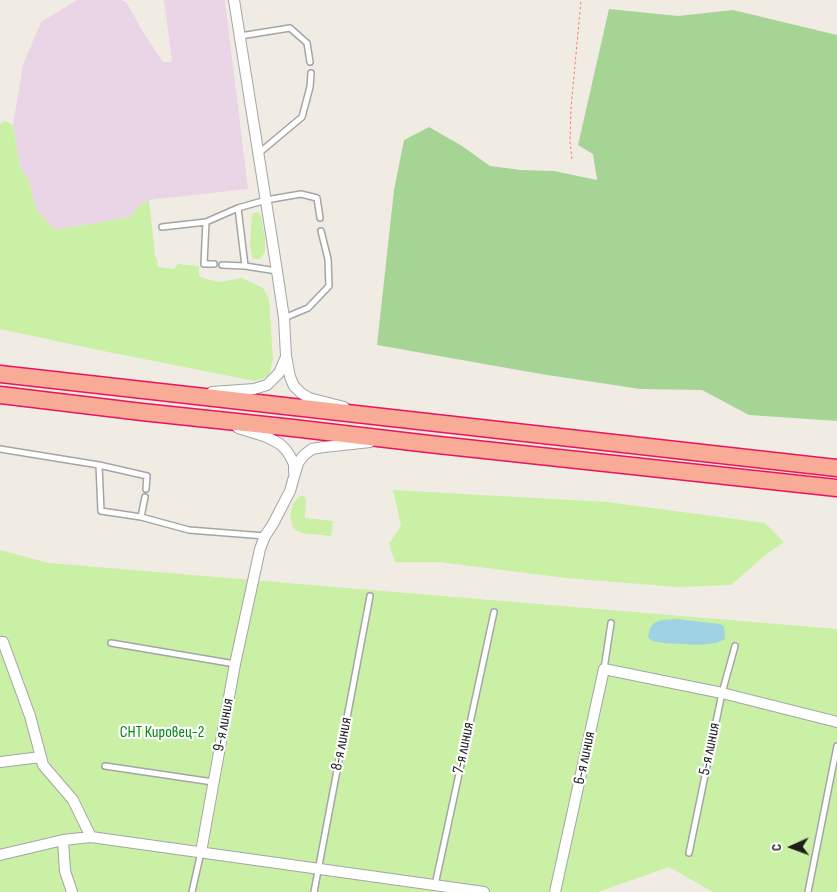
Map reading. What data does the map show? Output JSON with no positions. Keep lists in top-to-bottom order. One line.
{"streets":{"street":["9-я линия","6-я линия"],"lane":["8-я линия","7-я линия","5-я линия"]},"parks":["СНТ Кировец-2"],"north":"left"}
